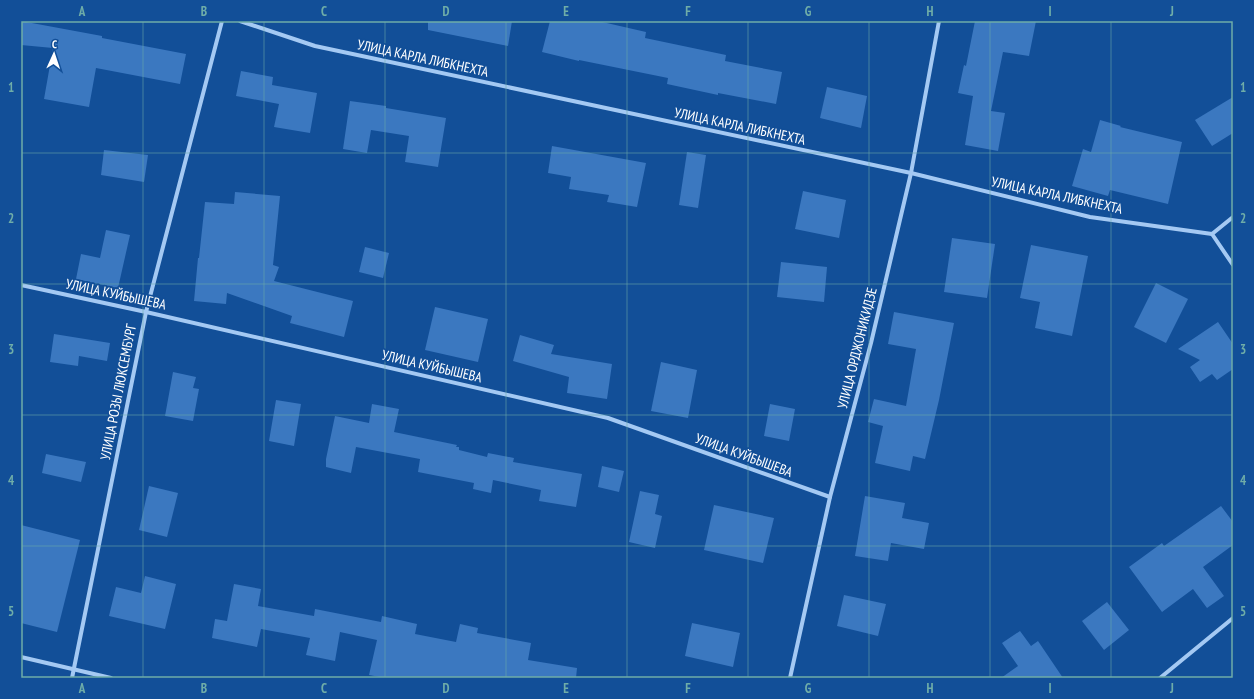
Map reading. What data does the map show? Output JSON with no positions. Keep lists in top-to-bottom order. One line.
{"streets":{"street":["УЛИЦА КАРЛА ЛИБКНЕХТА","УЛИЦА КУЙБЫШЕВА","УЛИЦА ОРДЖОНИКИДЗЕ","УЛИЦА РОЗЫ ЛЮКСЕМБУРГ"]},"crossings":[["УЛИЦА КАРЛА ЛИБКНЕХТА","УЛИЦА ОРДЖОНИКИДЗЕ"],["УЛИЦА КУЙБЫШЕВА","УЛИЦА ОРДЖОНИКИДЗЕ"],["УЛИЦА КУЙБЫШЕВА","УЛИЦА РОЗЫ ЛЮКСЕМБУРГ"]],"north":"top","grid":{"columns":["A","B","C","D","E","F","G","H","I","J"],"rows":["1","2","3","4","5"]}}
